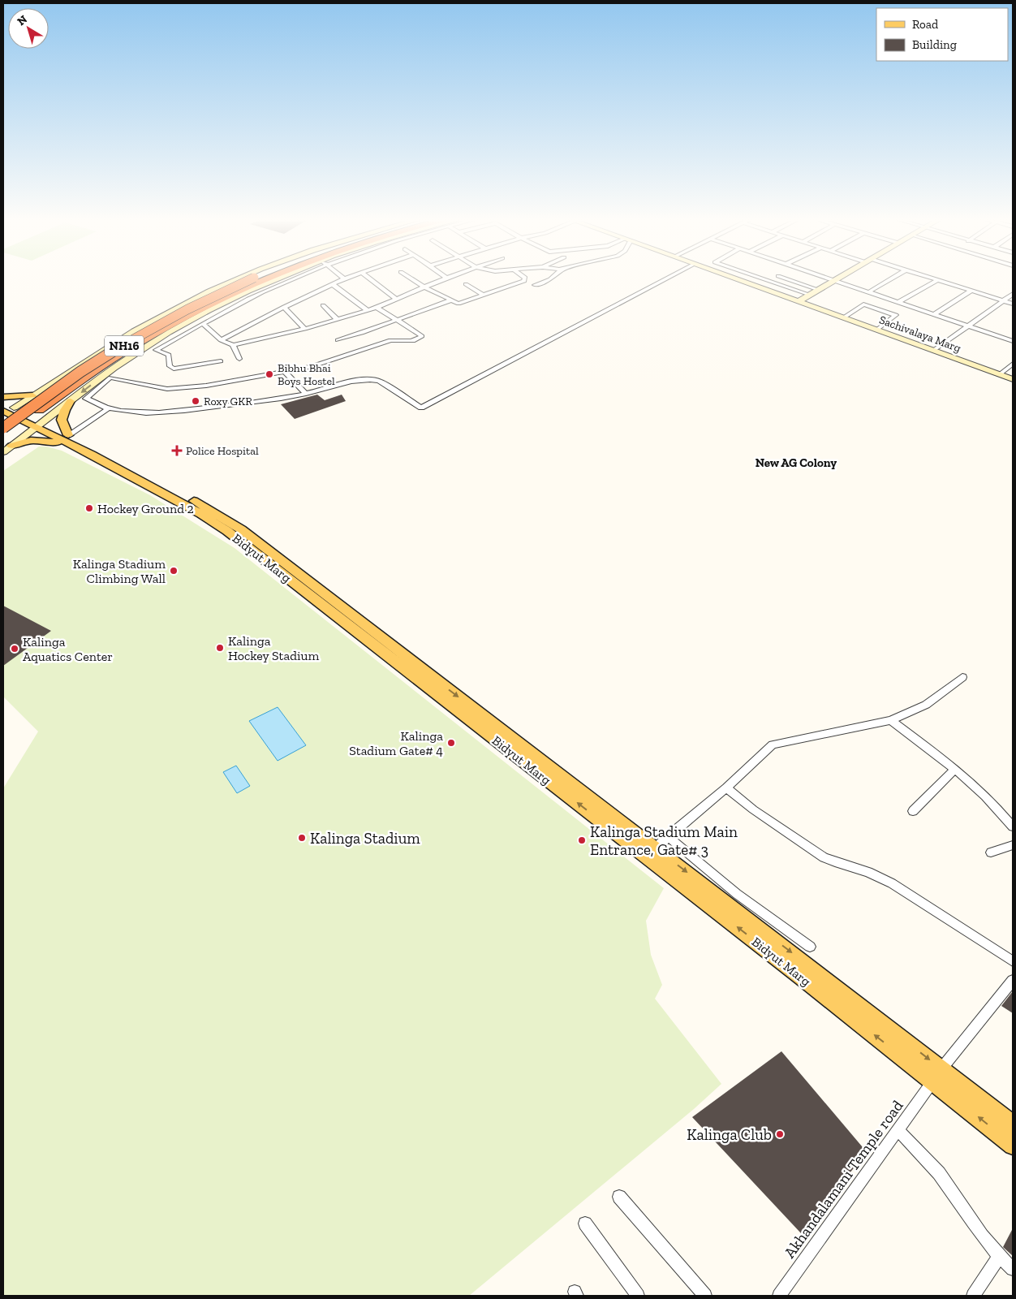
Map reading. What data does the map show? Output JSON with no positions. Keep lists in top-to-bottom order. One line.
{"streets":{"highway":["NH16"],"main road":["Bidyut Marg"],"street":["Sachivalaya Marg","Akhandalamani Temple road"]},"crossings":[["Bidyut Marg","Akhandalamani Temple road"]],"districts":["New AG Colony"],"places":{"other":["Bibhu Bhai Boys Hostel","Roxy GKR","Hockey Ground 2","Kalinga Stadium Climbing Wall","Kalinga Hockey Stadium","Kalinga Aquatics Center","Kalinga Stadium Gate# 4","Kalinga Stadium","Kalinga Stadium Main Entrance, Gate# 3","Kalinga Club"],"health":["Police Hospital"]},"legend":["Road","Building"],"north":"top left"}
